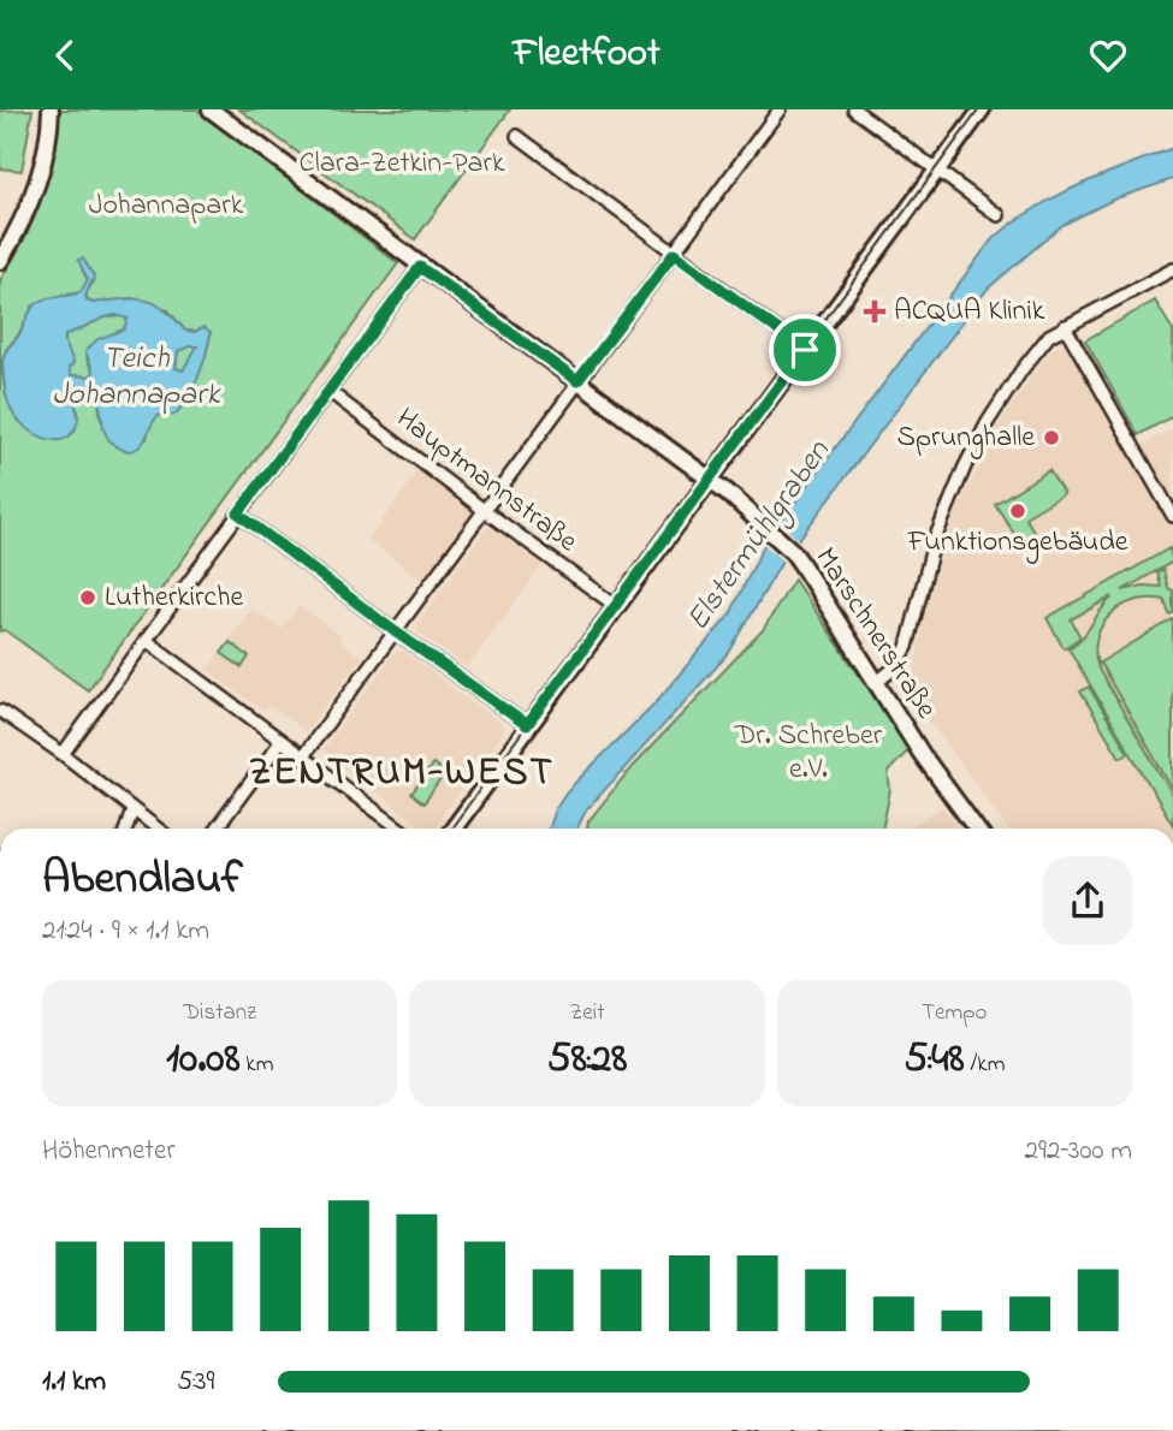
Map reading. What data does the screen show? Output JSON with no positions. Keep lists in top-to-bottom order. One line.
{"streets":{"main road":["Marschnerstraße"],"street":["Hauptmannstraße"]},"districts":["ZENTRUM-WEST"],"water":["Teich Johannapark","Elstermühlgraben"],"parks":["Clara-Zetkin-Park","Johannapark","Dr. Schreber e.V."],"places":{"health":["ACQUA Klinik"],"other":["Sprunghalle","Funktionsgebäude","Lutherkirche"]},"page":{"header":"Fleetfoot","heading":["Abendlauf","21:24 · 9 × 1.1 km"],"stats":[["Distanz","10.08 km"],["Zeit","58:28"],["Tempo","5:48 /km"]],"chart":["Höhenmeter","292–300 m"],"list":[{"name":"1.1 km","note":"5:39"}]}}
